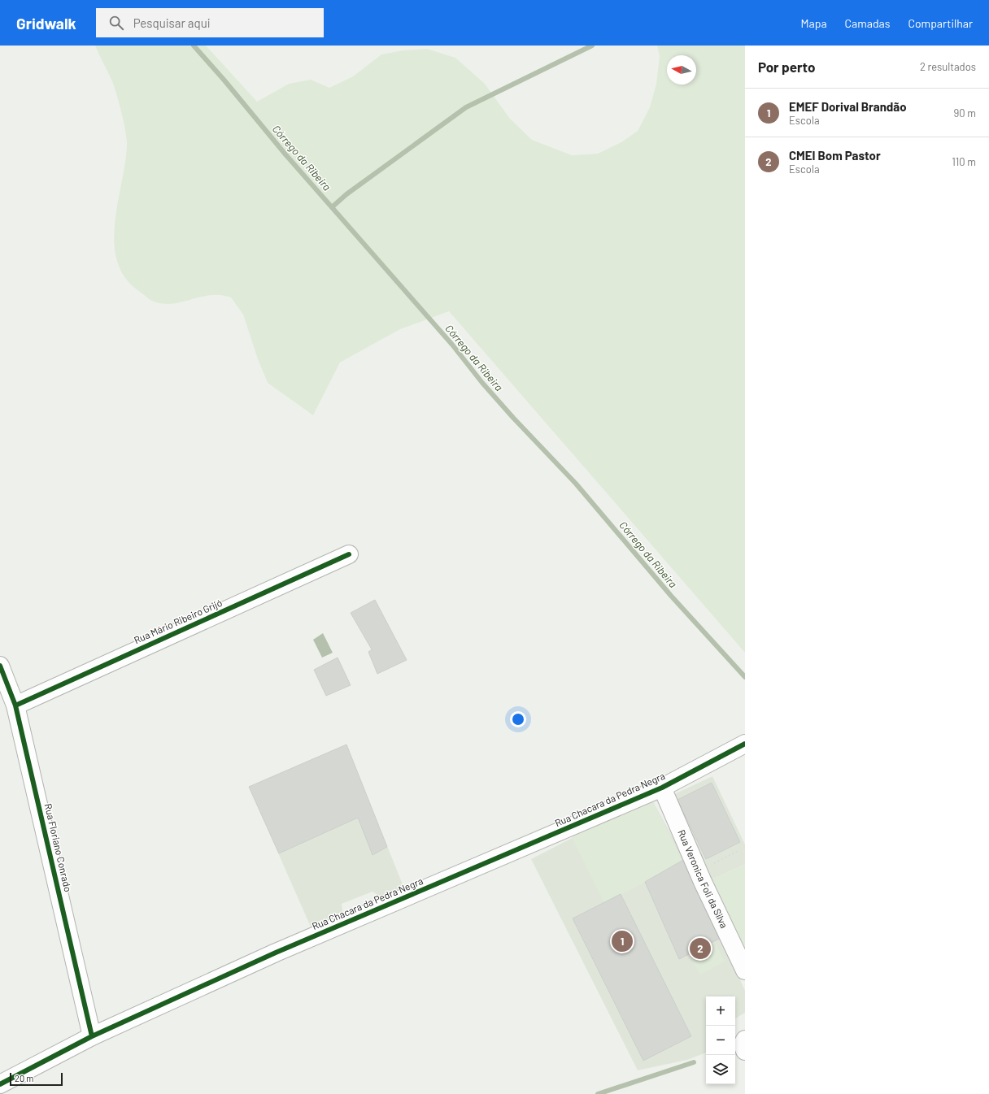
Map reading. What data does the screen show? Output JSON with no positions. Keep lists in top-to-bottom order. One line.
{"streets":{"street":["Rua Mário Ribeiro Grijó","Rua Chacara da Pedra Negra","Rua Floriano Conrado","Rua Veronica Foli da Silva"]},"crossings":[["Rua Mário Ribeiro Grijó","Rua Floriano Conrado"],["Rua Chacara da Pedra Negra","Rua Floriano Conrado"],["Rua Chacara da Pedra Negra","Rua Veronica Foli da Silva"]],"water":["Córrego da Ribeira"],"scale_bar":"20 m","north":"left","page":{"header":"Gridwalk","search":"Pesquisar aqui","nav":["Mapa","Camadas","Compartilhar"],"heading":["Por perto","2 resultados"],"list":[{"mark":"1","name":"EMEF Dorival Brandão","note":"Escola","value":"90 m"},{"mark":"2","name":"CMEI Bom Pastor","note":"Escola","value":"110 m"}],"pins":["1","2"],"map_buttons":["+","−"],"scale":"20 m"}}
